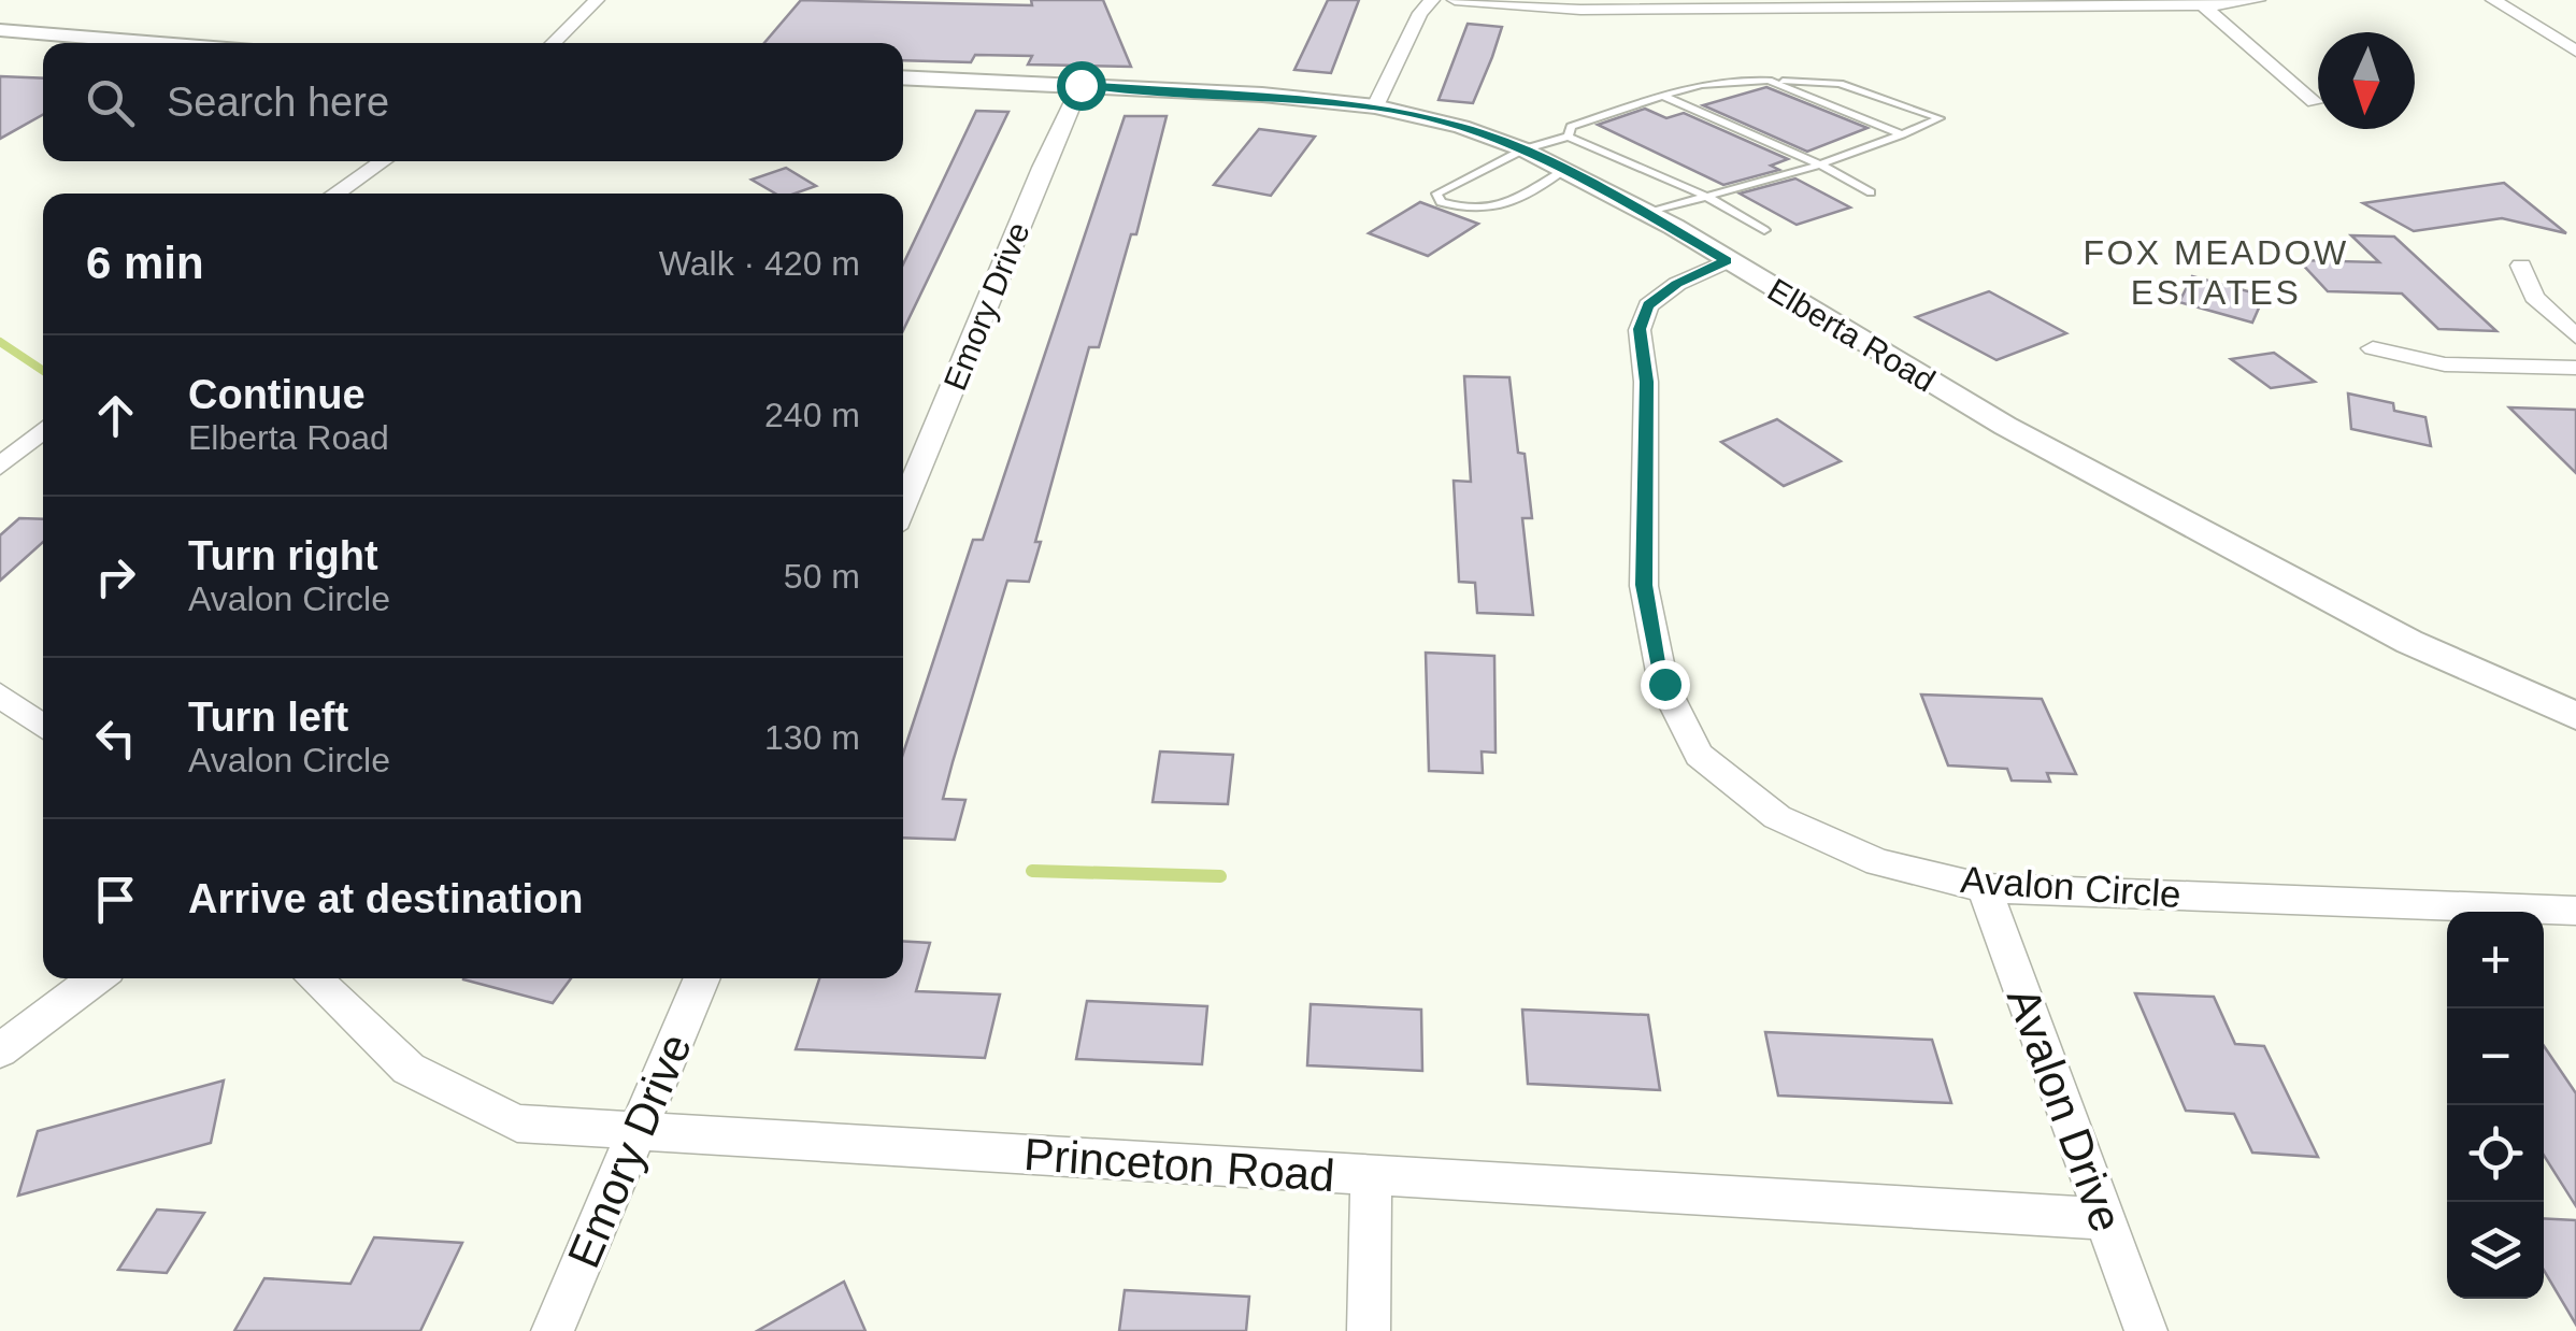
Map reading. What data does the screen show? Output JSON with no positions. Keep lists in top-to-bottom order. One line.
{"streets":{"street":["Emory Drive","Elberta Road","Avalon Circle","Avalon Drive","Princeton Road"]},"crossings":[["Emory Drive","Elberta Road"],["Emory Drive","Princeton Road"],["Elberta Road","Avalon Circle"],["Avalon Circle","Avalon Drive"],["Avalon Drive","Princeton Road"]],"districts":["FOX MEADOW ESTATES"],"north":"bottom","page":{"search":"Search here","heading":["6 min","Walk · 420 m"],"list":[["Continue","Elberta Road","240 m"],["Turn right","Avalon Circle","50 m"],["Turn left","Avalon Circle","130 m"],"Arrive at destination"],"map_buttons":["+","−"]}}
